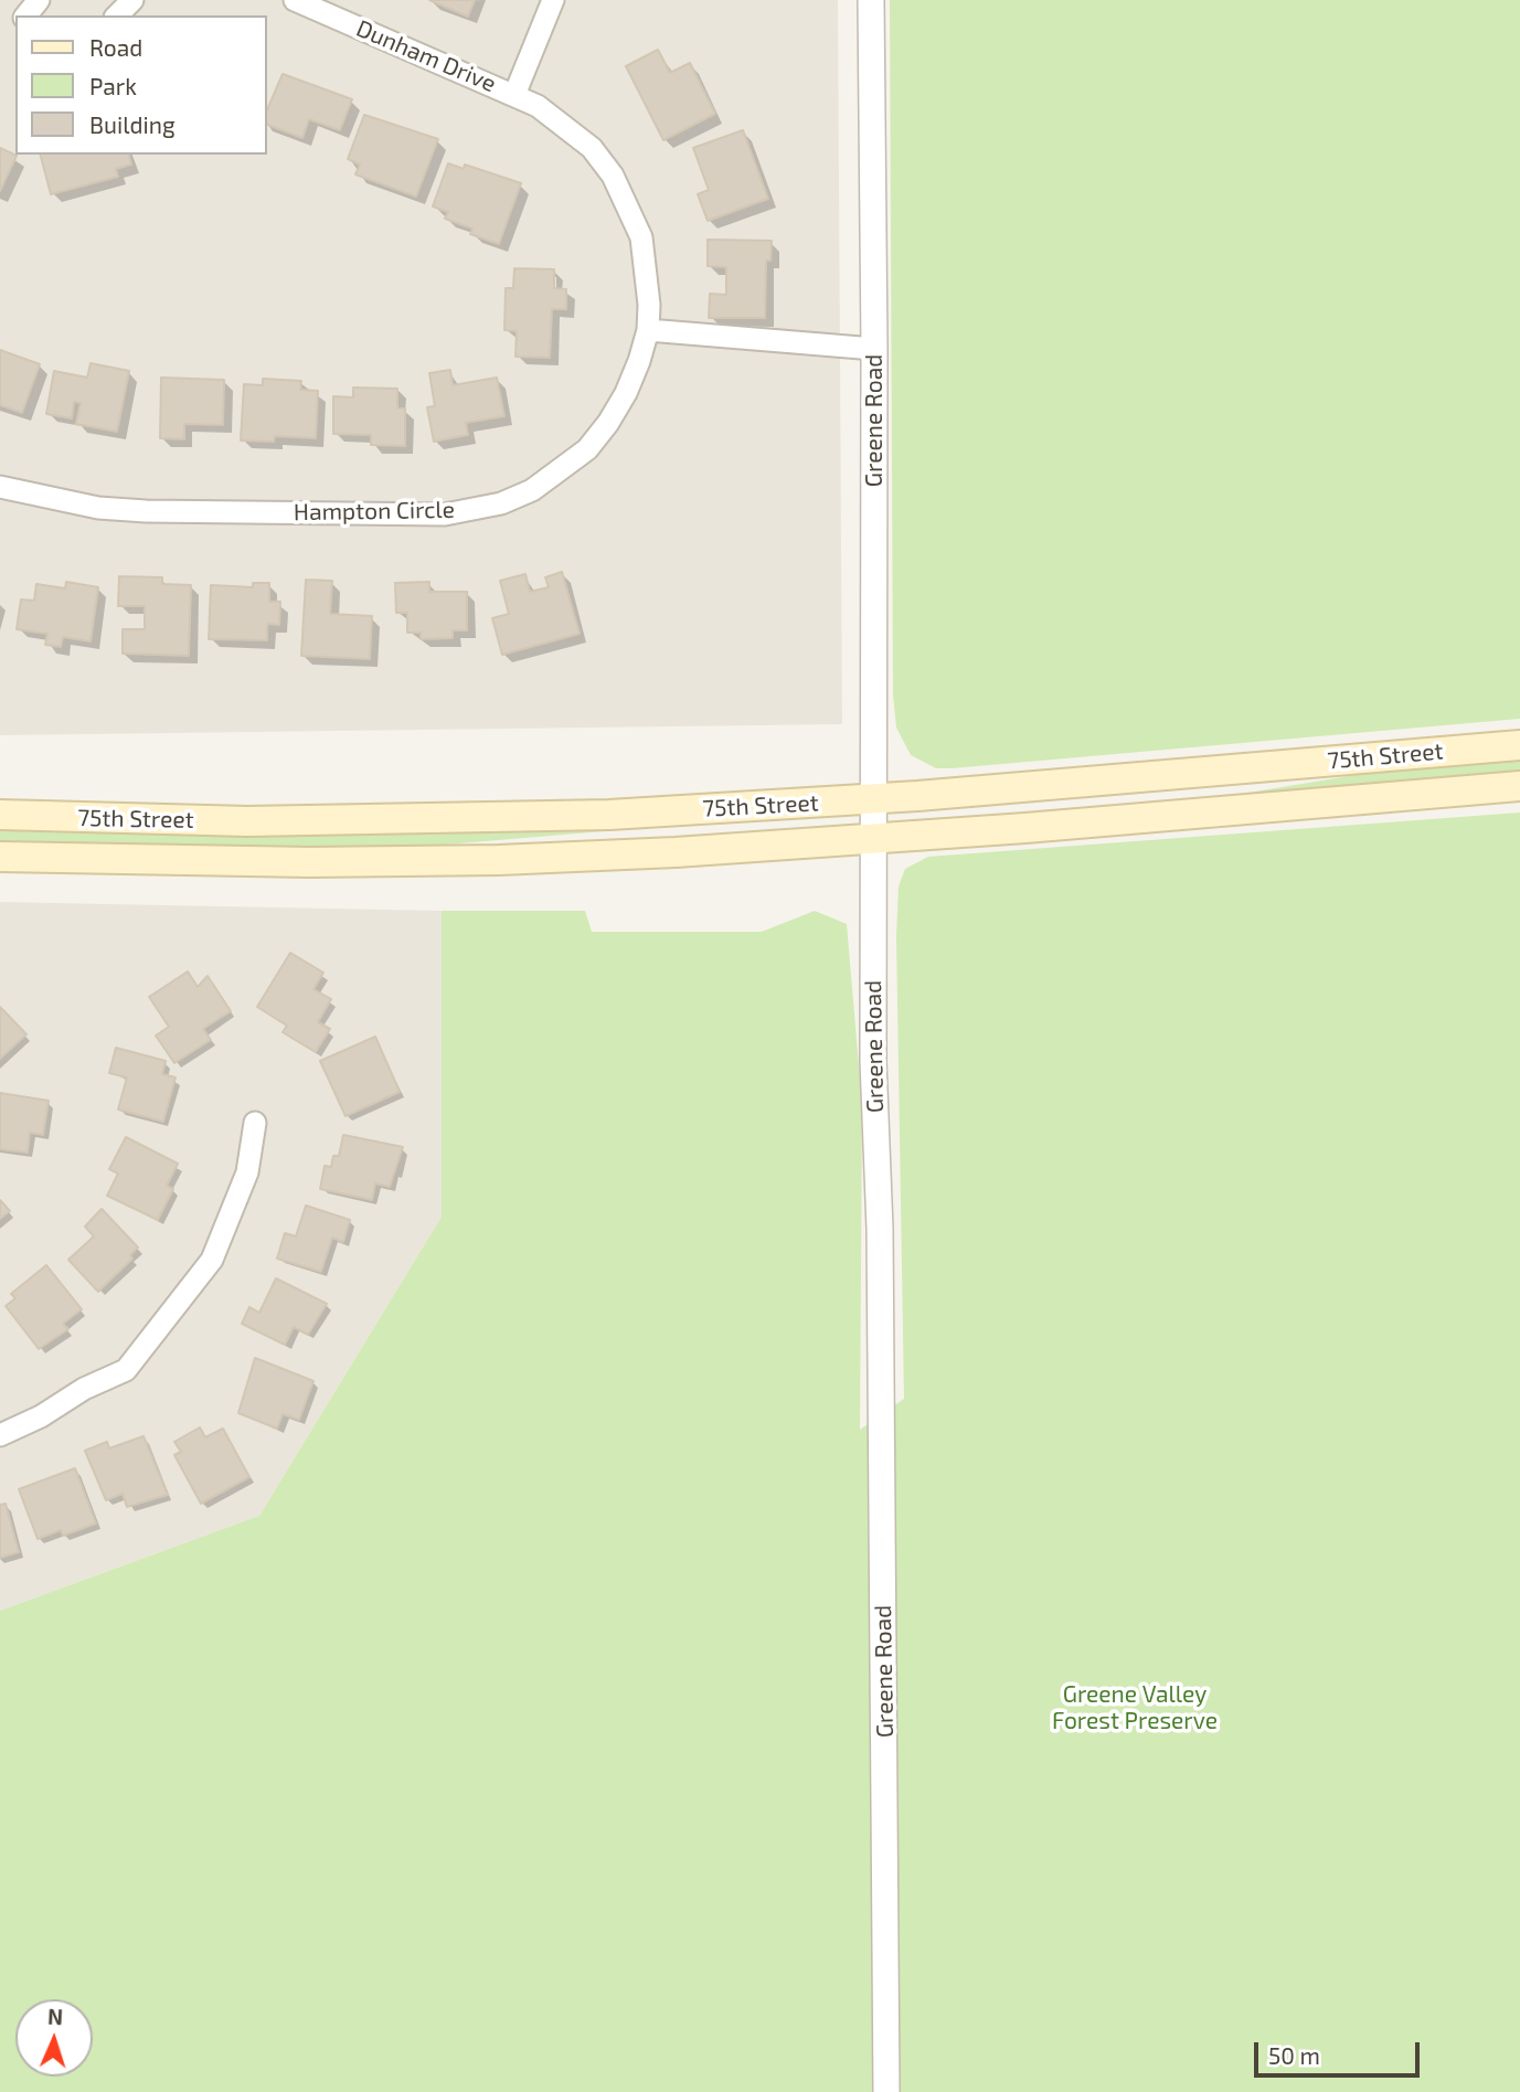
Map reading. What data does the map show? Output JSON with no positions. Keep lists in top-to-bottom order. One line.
{"streets":{"main road":["75th Street"],"street":["Dunham Drive","Greene Road","Hampton Circle"]},"crossings":[["Dunham Drive","Hampton Circle"],["Greene Road","75th Street"]],"parks":["Greene Valley Forest Preserve"],"legend":["Road","Park","Building"],"scale_bar":"50 m","north":"top"}
